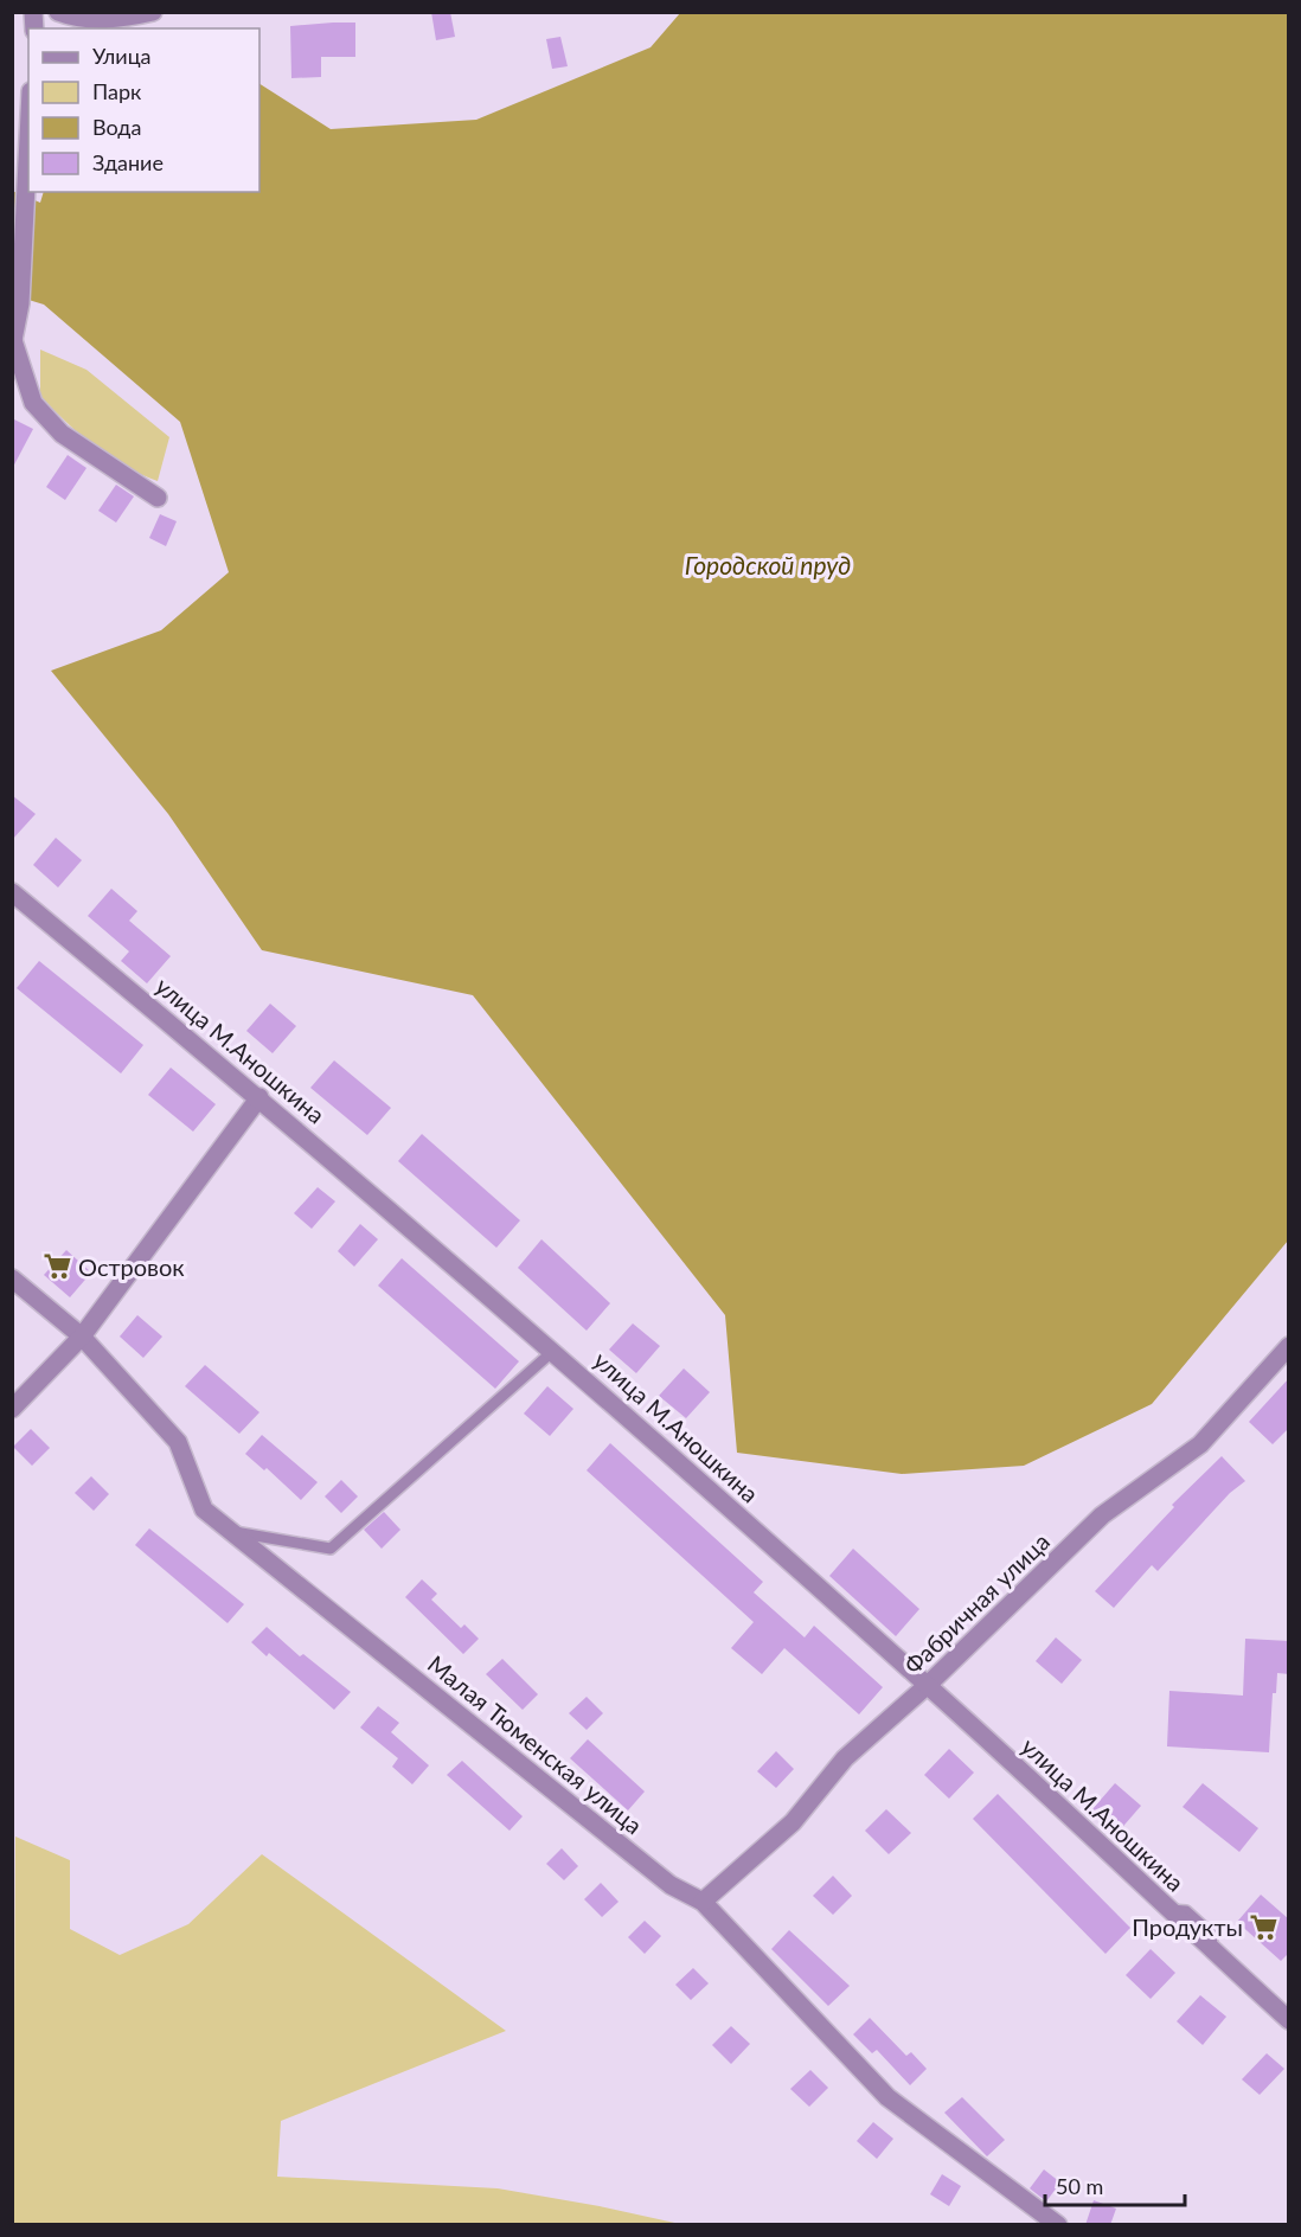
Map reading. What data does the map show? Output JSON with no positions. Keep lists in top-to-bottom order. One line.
{"streets":{"street":["улица М.Аношкина","Фабричная улица","Малая Тюменская улица"]},"crossings":[["улица М.Аношкина","Фабричная улица"],["Фабричная улица","Малая Тюменская улица"]],"water":["Городской пруд"],"places":{"supermarket":["Островок","Продукты"]},"legend":["Улица","Парк","Вода","Здание"],"scale_bar":"50 m"}
